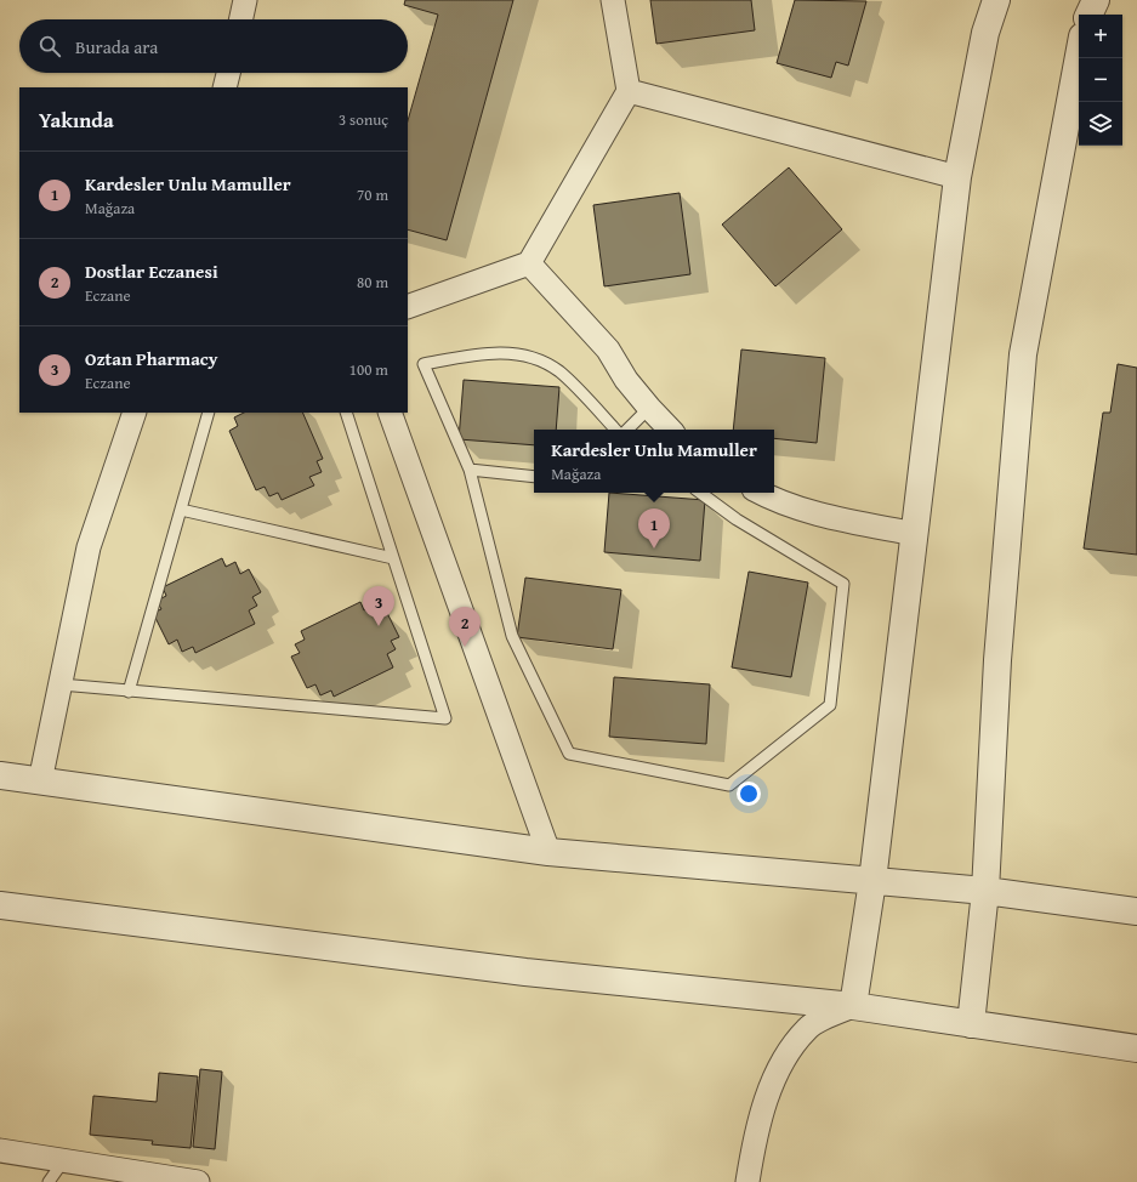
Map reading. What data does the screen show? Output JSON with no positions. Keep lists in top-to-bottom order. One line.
{"page":{"map_buttons":["+","−"],"search":"Burada ara","heading":["Yakında","3 sonuç"],"list":[{"mark":"1","name":"Kardesler Unlu Mamuller","note":"Mağaza","value":"70 m"},{"mark":"2","name":"Dostlar Eczanesi","note":"Eczane","value":"80 m"},{"mark":"3","name":"Oztan Pharmacy","note":"Eczane","value":"100 m"}],"popup":["Kardesler Unlu Mamuller","Mağaza"],"pins":["1","3","2"]}}
